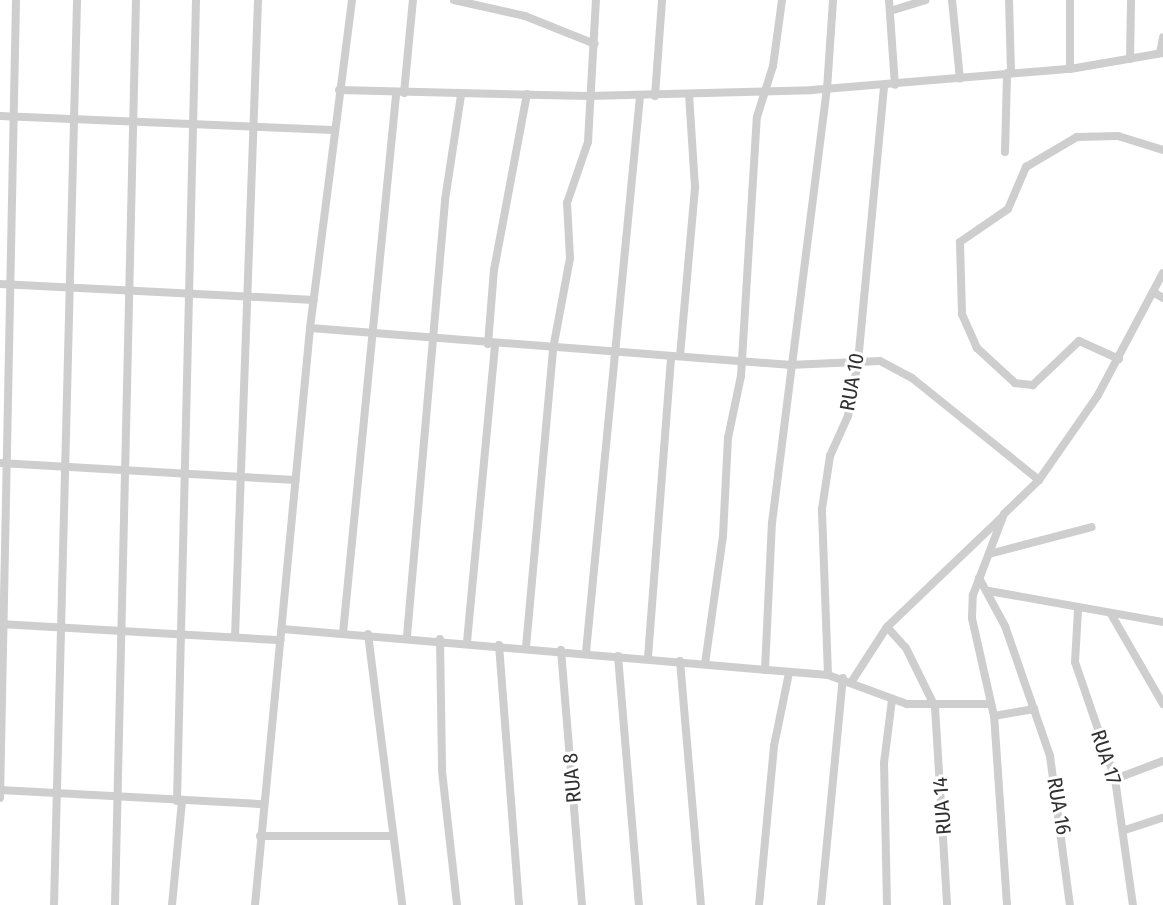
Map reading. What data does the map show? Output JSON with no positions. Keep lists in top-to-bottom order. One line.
{"streets":{"street":["RUA 10","RUA 17","RUA 8","RUA 14","RUA 16"]}}
